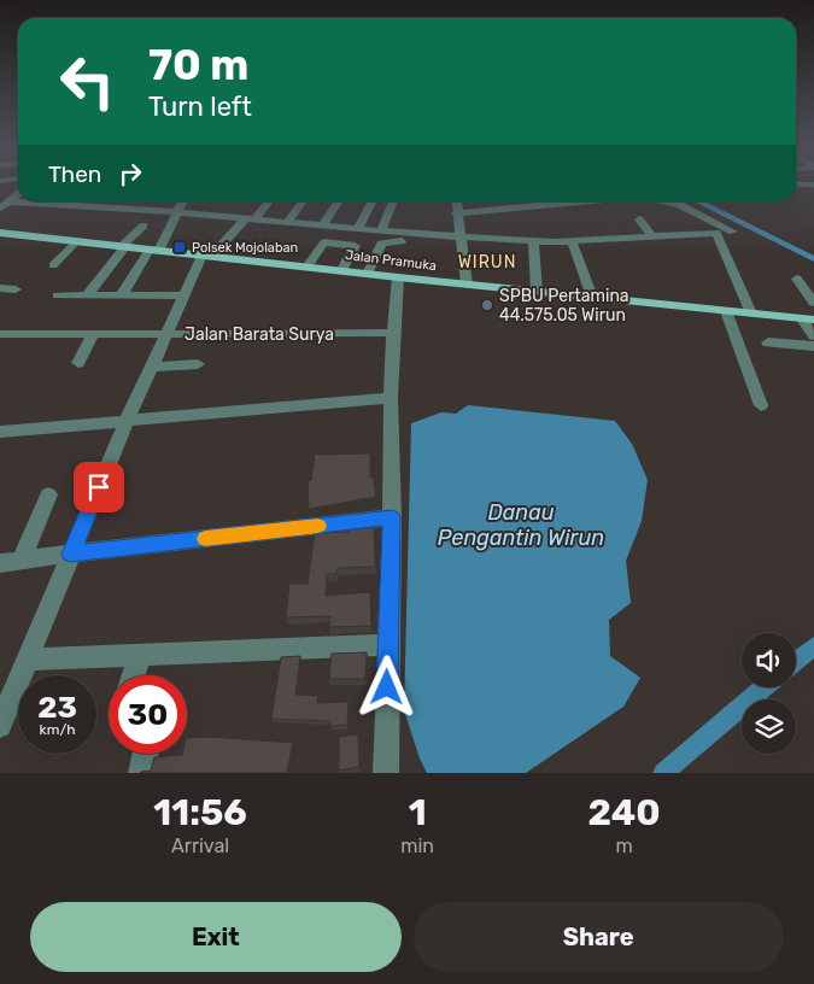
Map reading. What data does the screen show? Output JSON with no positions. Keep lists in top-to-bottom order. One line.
{"streets":{"main road":["Jalan Pramuka"],"street":["Jalan Barata Surya"]},"districts":["WIRUN"],"water":["Danau Pengantin Wirun"],"places":{"transit":["Polsek Mojolaban"],"other":["SPBU Pertamina 44.575.05 Wirun"]},"page":{"turn":["70 m","Turn left"],"then":"Then","speed":"23 km/h","limit":"30","eta":["11:56","Arrival","1","min","240","m"],"buttons":["Exit","Share"]}}
